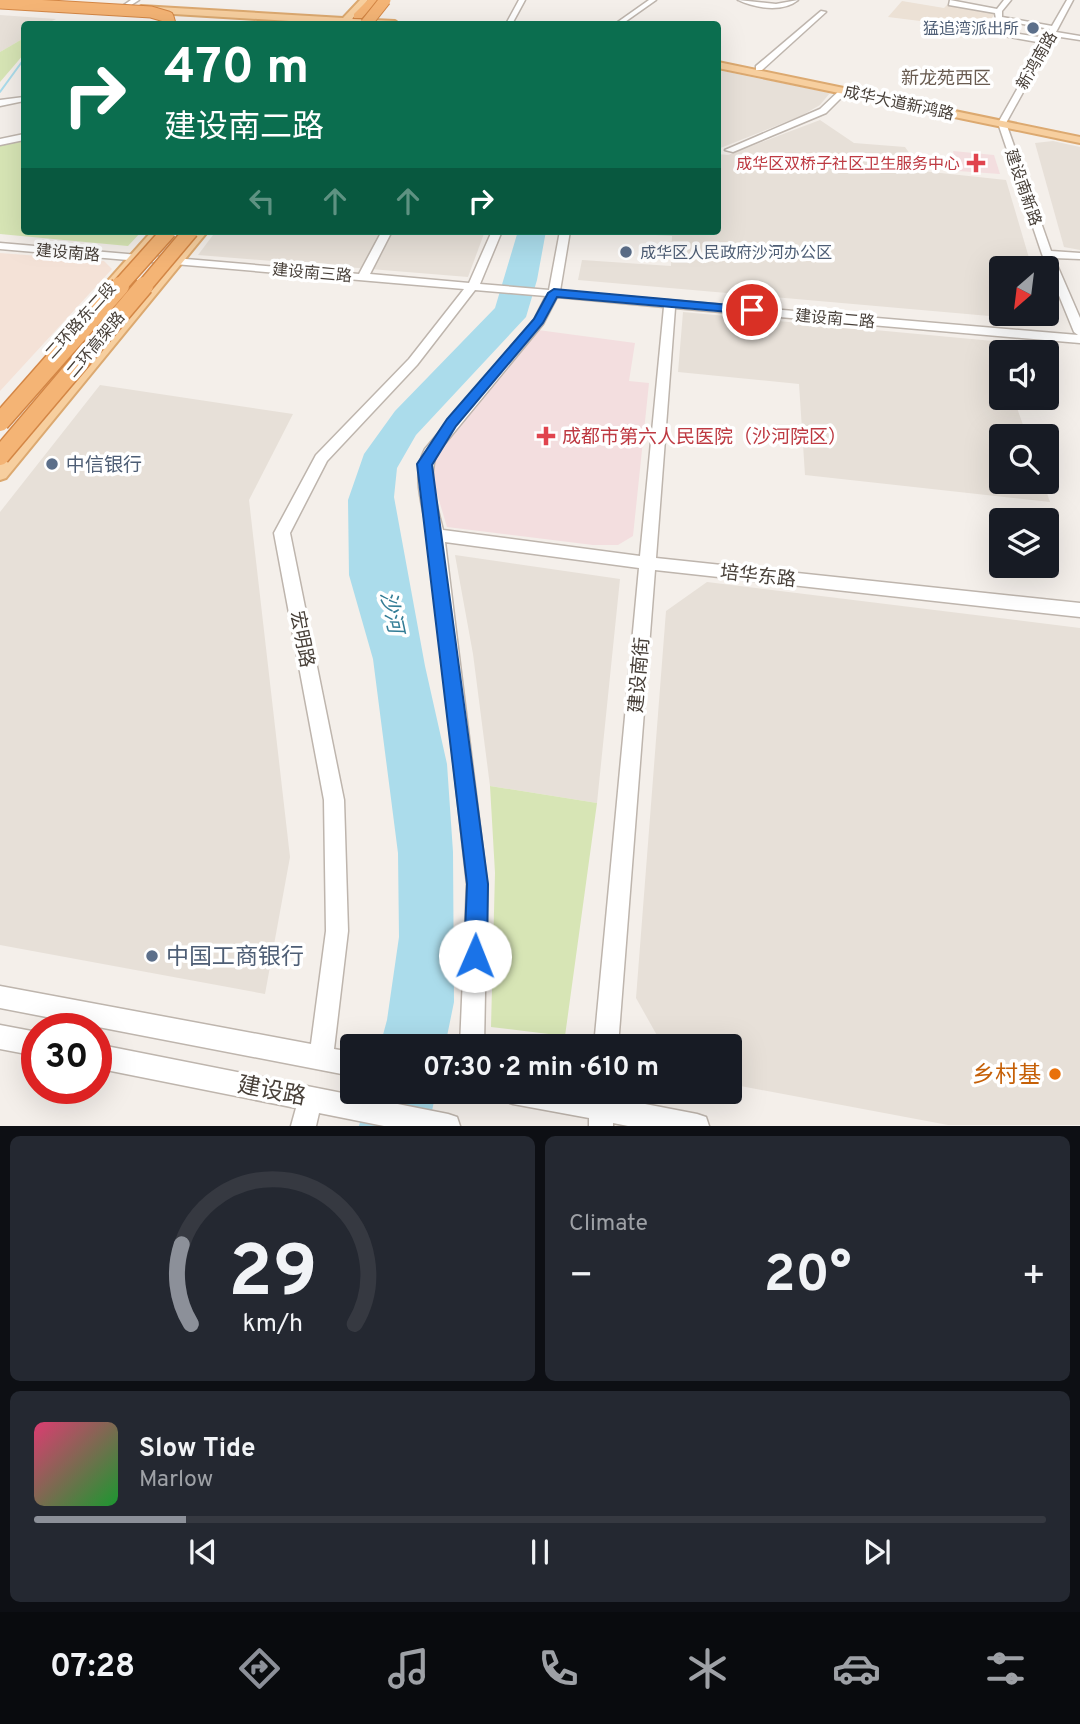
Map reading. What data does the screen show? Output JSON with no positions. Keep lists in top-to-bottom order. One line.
{"streets":{"highway":["二环高架路"],"main road":["成华大道新鸿路","二环路东二段"],"street":["新鸿南路","建设南新路","建设南路","建设南三路","建设南二路","培华东路","宏明路","建设南街","建设路"]},"crossings":[["新鸿南路","成华大道新鸿路"],["新鸿南路","建设南新路"],["成华大道新鸿路","建设南新路"],["建设南路","建设南三路"],["建设南路","二环路东二段"],["建设南三路","二环路东二段"],["建设南三路","宏明路"],["建设南二路","建设南街"],["培华东路","建设南街"],["宏明路","建设路"]],"districts":["新龙苑西区"],"water":["沙河"],"places":{"other":["猛追湾派出所","成华区人民政府沙河办公区","中信银行","中国工商银行","乡村基"],"health":["成华区双桥子社区卫生服务中心","成都市第六人民医院（沙河院区）"]},"north":"bottom left","page":{"turn":["470 m","建设南二路"],"limit":"30","trip":"07:30 · 2 min · 610 m","tile":"Climate","heat":["−","20°","+"],"song":["Slow Tide","Marlow"],"tabs":"07:28","gauge":["29","km/h"]}}
